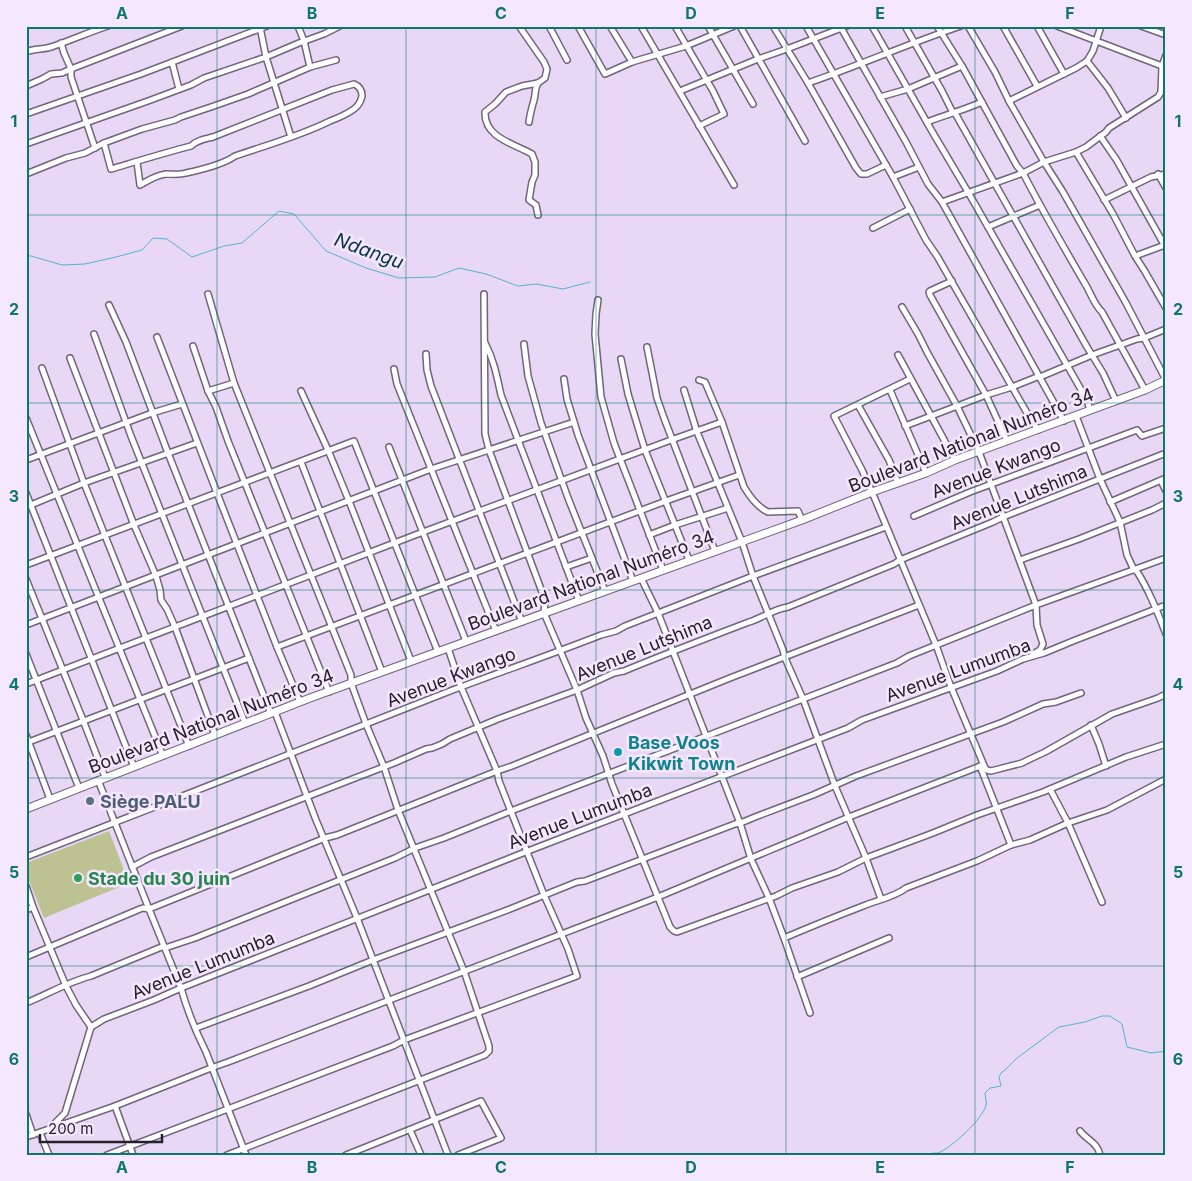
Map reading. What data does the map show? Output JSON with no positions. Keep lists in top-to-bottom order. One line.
{"streets":{"main road":["Boulevard National Numéro 34"],"street":["Avenue Kwango","Avenue Lutshima","Avenue Lumumba"]},"water":["Ndangu"],"places":["Base Voos Kikwit Town","Siège PALU","Stade du 30 juin"],"scale_bar":"200 m","grid":{"columns":["A","B","C","D","E","F"],"rows":["1","2","3","4","5","6"]}}
